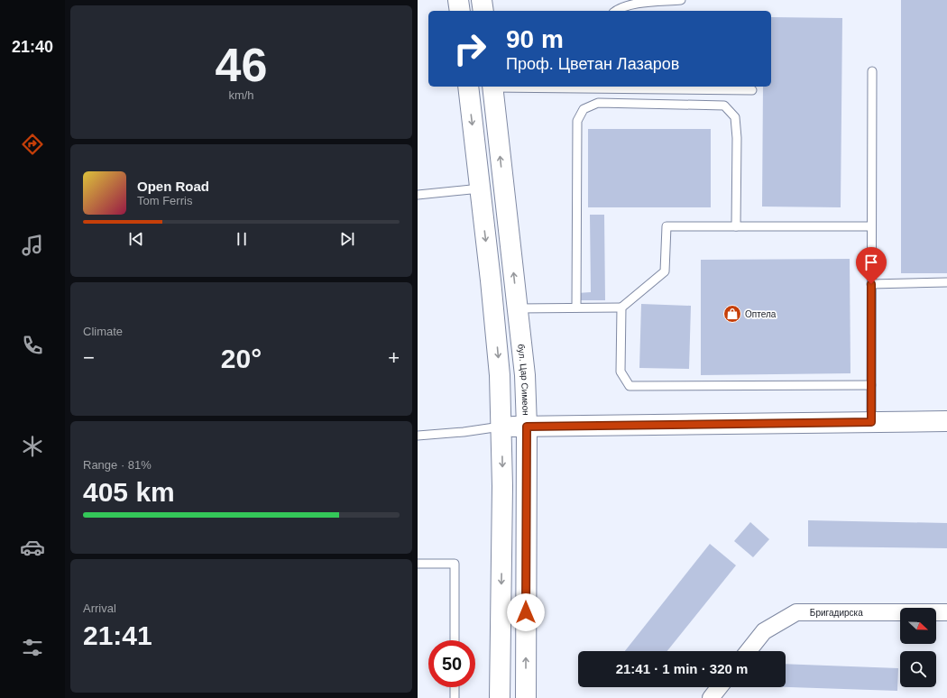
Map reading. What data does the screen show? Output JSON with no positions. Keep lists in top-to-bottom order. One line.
{"streets":{"main road":["бул. Цар Симеон"],"street":["Бригадирска"]},"places":{"shop":["Оптела"]},"north":"right","page":{"tabs":"21:40","tile":[["46","km/h"],"Climate",["Range · 81%","405 km"],["Arrival","21:41"]],"turn":["90 m","Проф. Цветан Лазаров"],"song":["Open Road","Tom Ferris"],"heat":["−","20°","+"],"limit":"50","trip":"21:41 · 1 min · 320 m"}}
